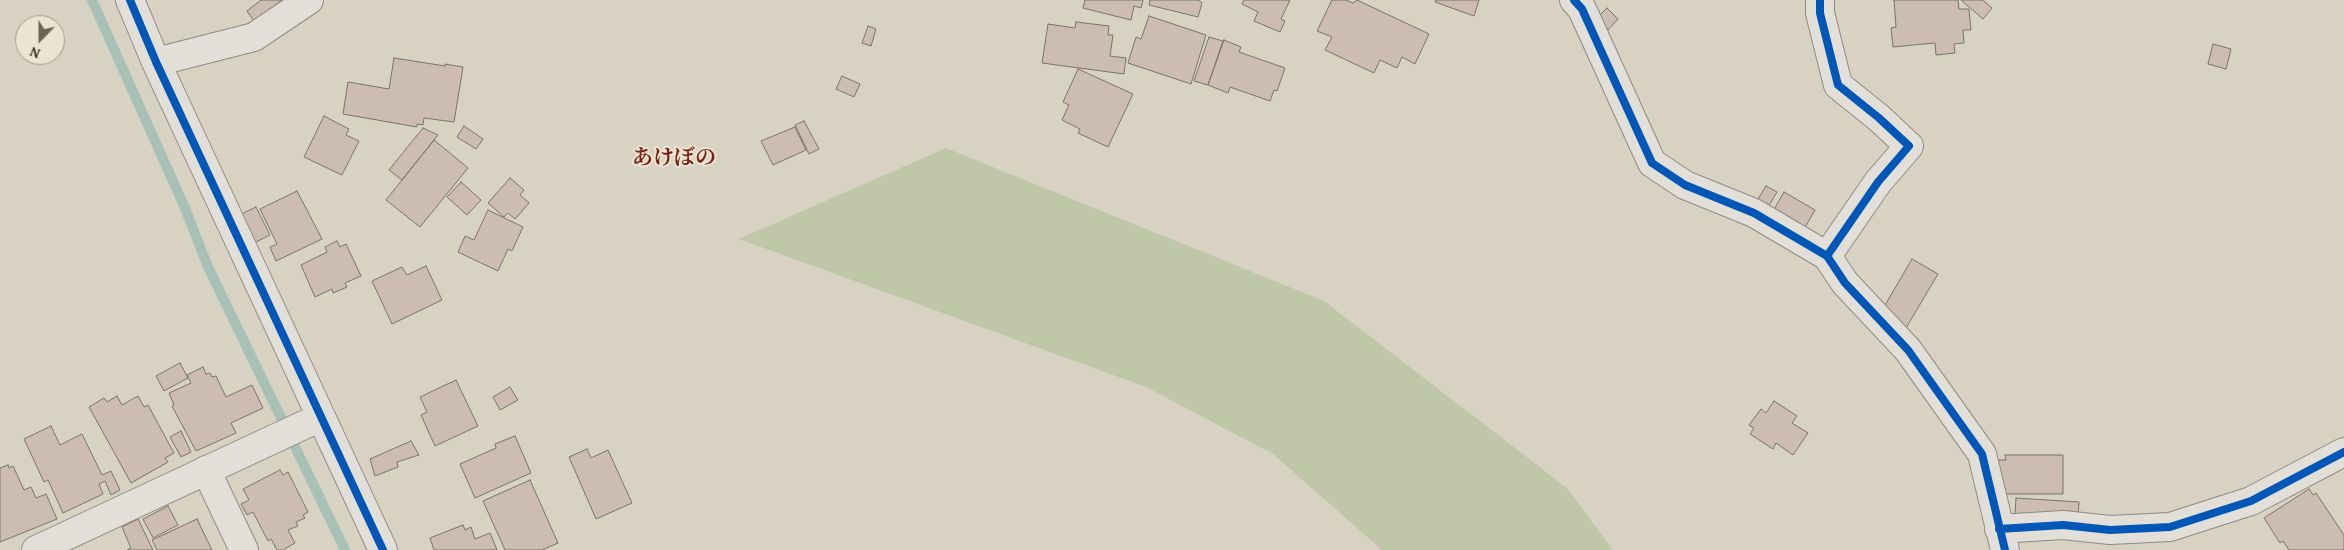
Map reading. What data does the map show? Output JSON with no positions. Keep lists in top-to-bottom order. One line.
{"districts":["あけぼの"],"north":"bottom"}
